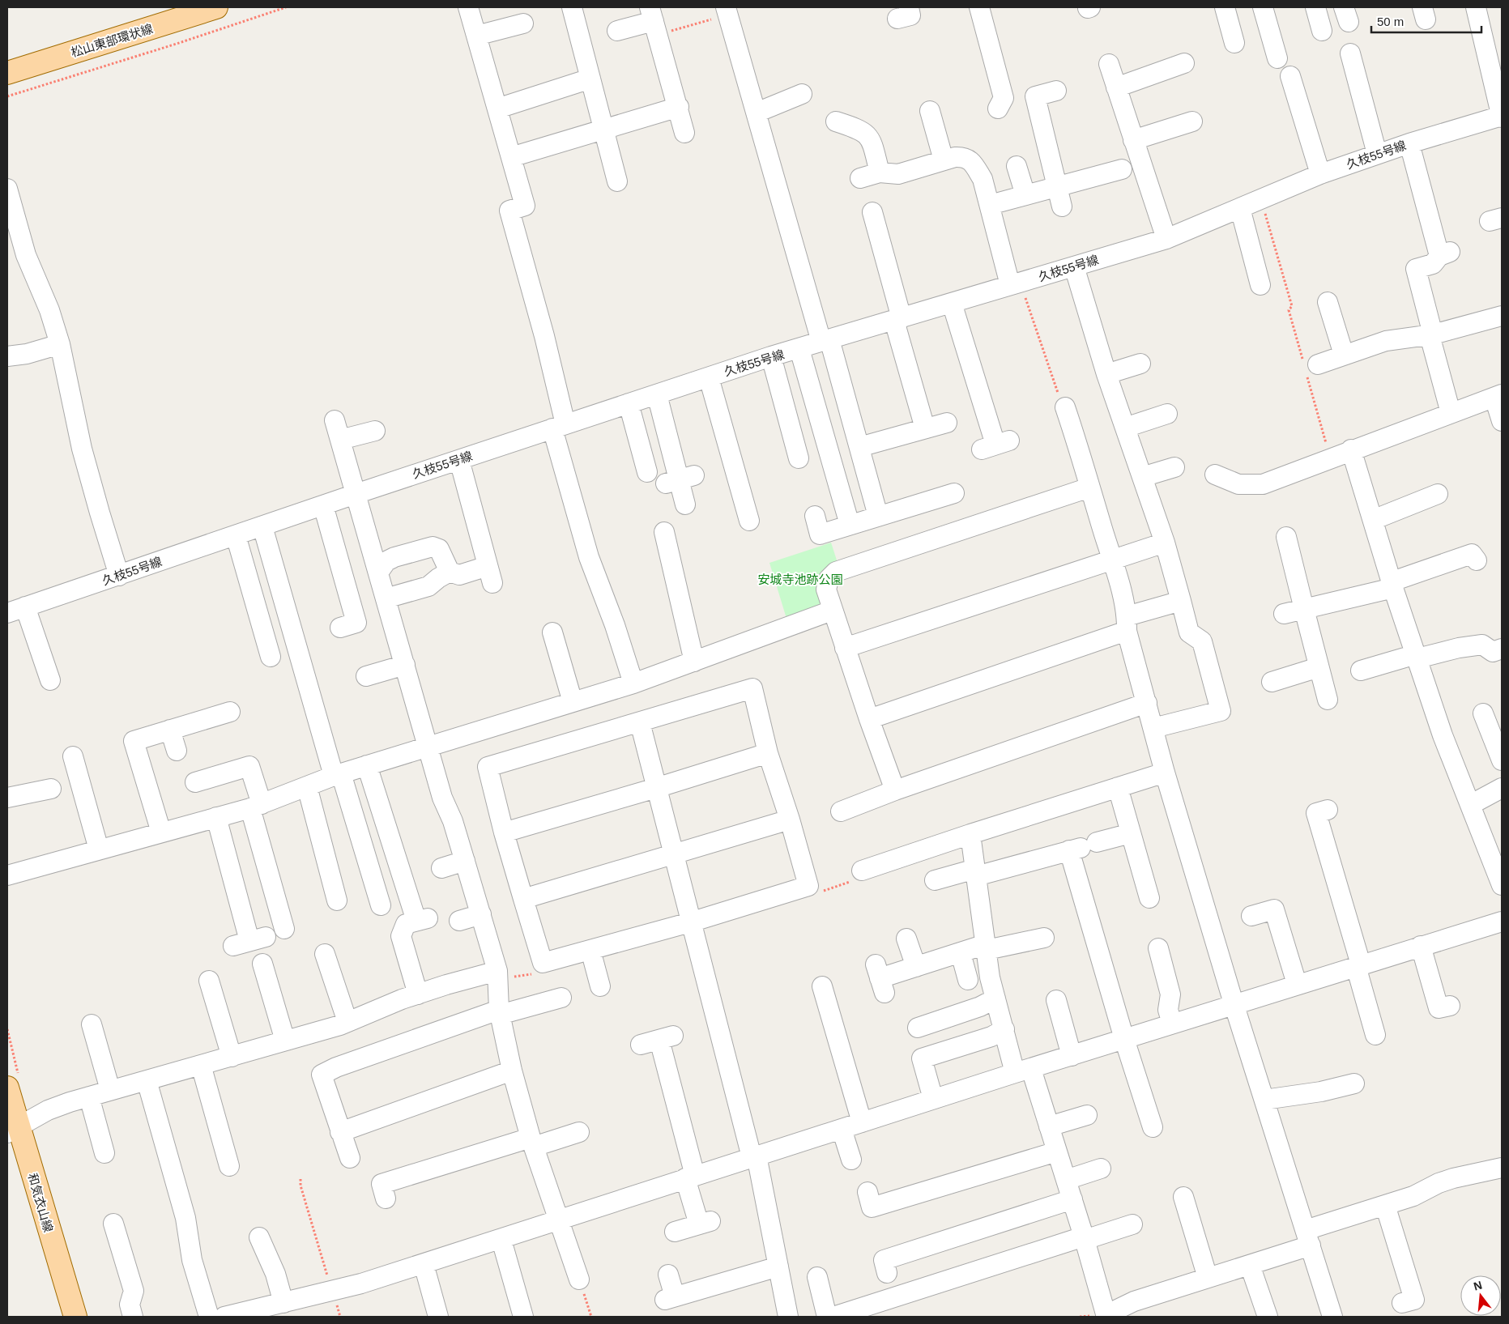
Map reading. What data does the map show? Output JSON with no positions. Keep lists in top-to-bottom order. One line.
{"streets":{"main road":["松山東部環状線","和気衣山線"],"street":["久枝55号線"]},"parks":["安城寺池跡公園"],"scale_bar":"50 m","north":"top"}
